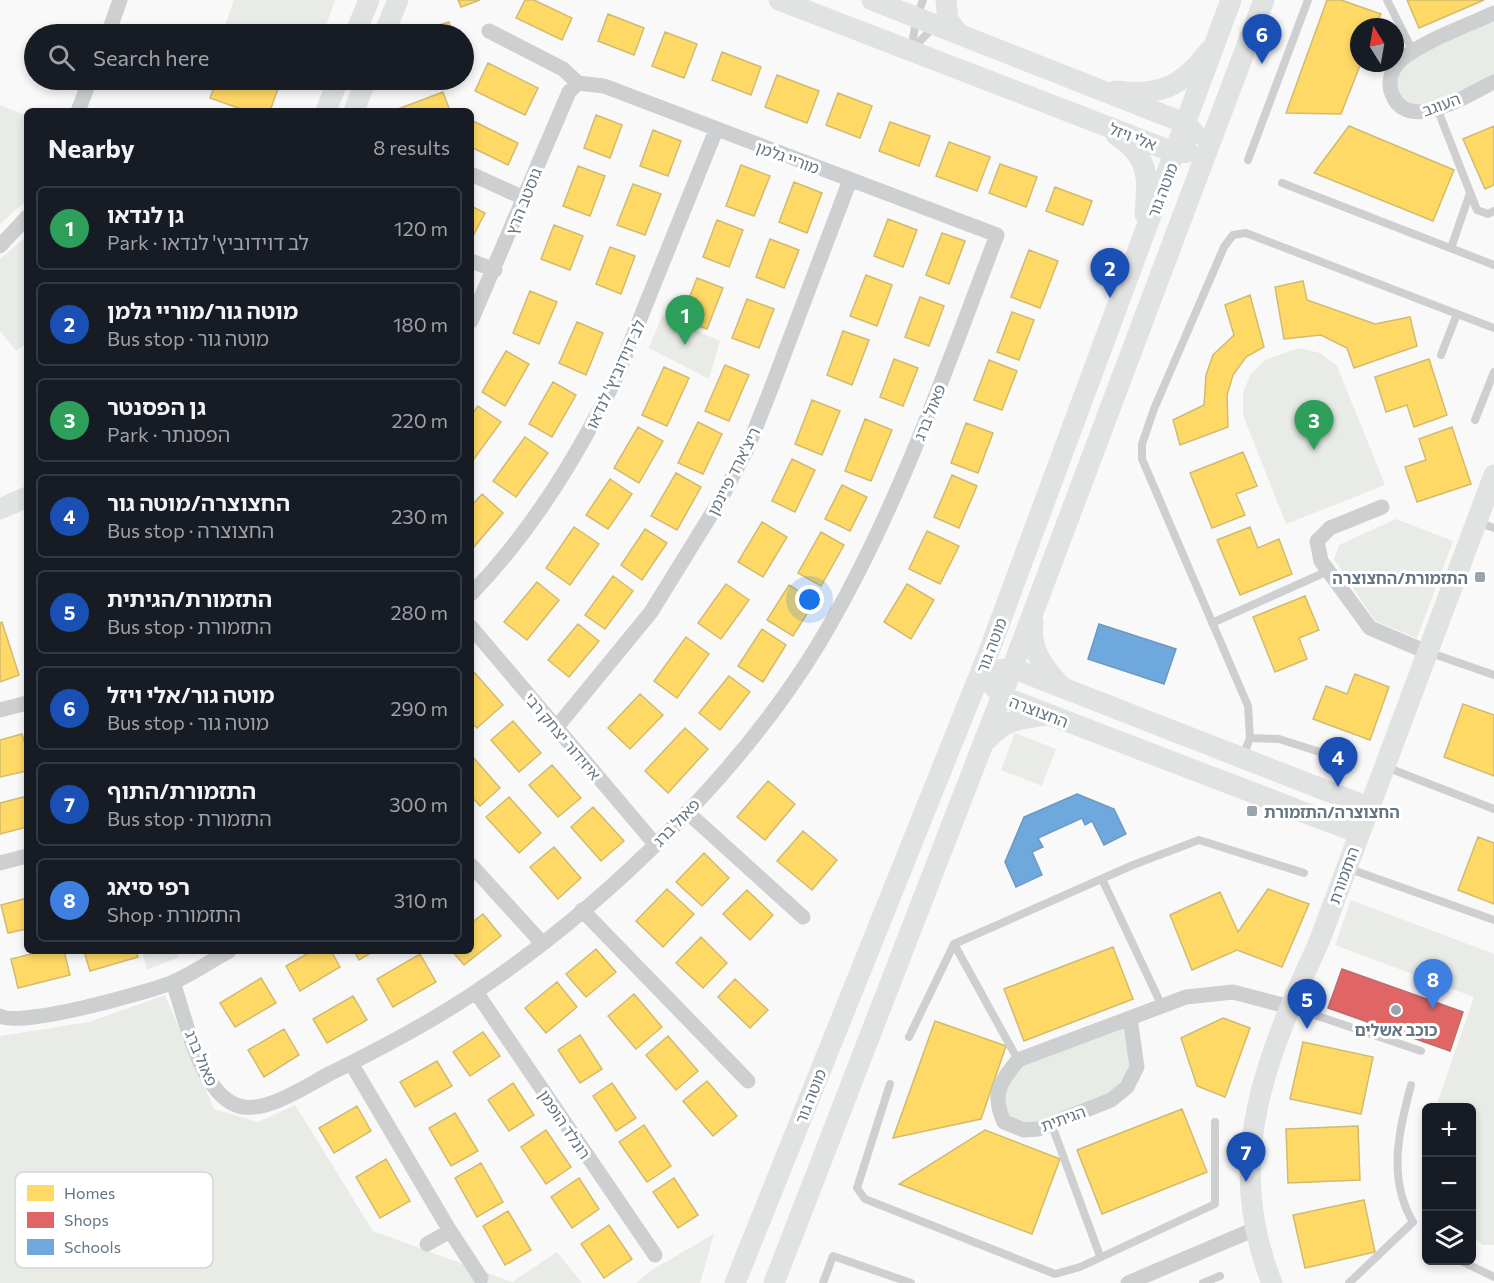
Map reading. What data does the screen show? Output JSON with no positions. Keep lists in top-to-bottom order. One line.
{"streets":{"main road":["אלי ויזל","מוטה גור","החצוצרה","התזמורת"],"street":["העוגב","מוריי גלמן","גוסטב הרץ","לב דוידוביץ' לנדאו","פאול ברג","ריצ'ארד פיינמן","איזידור יצחק רבי","הגיתית","רונלד הופמן"]},"crossings":[["אלי ויזל","מוטה גור"],["מוריי גלמן","גוסטב הרץ"],["מוריי גלמן","לב דוידוביץ' לנדאו"],["מוריי גלמן","פאול ברג"],["מוריי גלמן","ריצ'ארד פיינמן"],["מוטה גור","החצוצרה"],["פאול ברג","איזידור יצחק רבי"],["פאול ברג","רונלד הופמן"],["ריצ'ארד פיינמן","איזידור יצחק רבי"],["החצוצרה","התזמורת"]],"places":{"transit":["התזמורת/החצוצרה","החצוצרה/התזמורת"],"other":["כוכב אשלים"]},"legend":["Homes","Shops","Schools"],"north":"top","page":{"pins":["6","2","1","3","4","8","5","7"],"search":"Search here","heading":["Nearby","8 results"],"list":[{"mark":"1","name":"גן לנדאו","note":"Park · לב דוידוביץ' לנדאו","value":"120 m"},{"mark":"2","name":"מוטה גור/מוריי גלמן","note":"Bus stop · מוטה גור","value":"180 m"},{"mark":"3","name":"גן הפסנטר","note":"Park · הפסנתר","value":"220 m"},{"mark":"4","name":"החצוצרה/מוטה גור","note":"Bus stop · החצוצרה","value":"230 m"},{"mark":"5","name":"התזמורת/הגיתית","note":"Bus stop · התזמורת","value":"280 m"},{"mark":"6","name":"מוטה גור/אלי ויזל","note":"Bus stop · מוטה גור","value":"290 m"},{"mark":"7","name":"התזמורת/התוף","note":"Bus stop · התזמורת","value":"300 m"},{"mark":"8","name":"רפי סיאג","note":"Shop · התזמורת","value":"310 m"}],"map_buttons":["+","−"]}}
